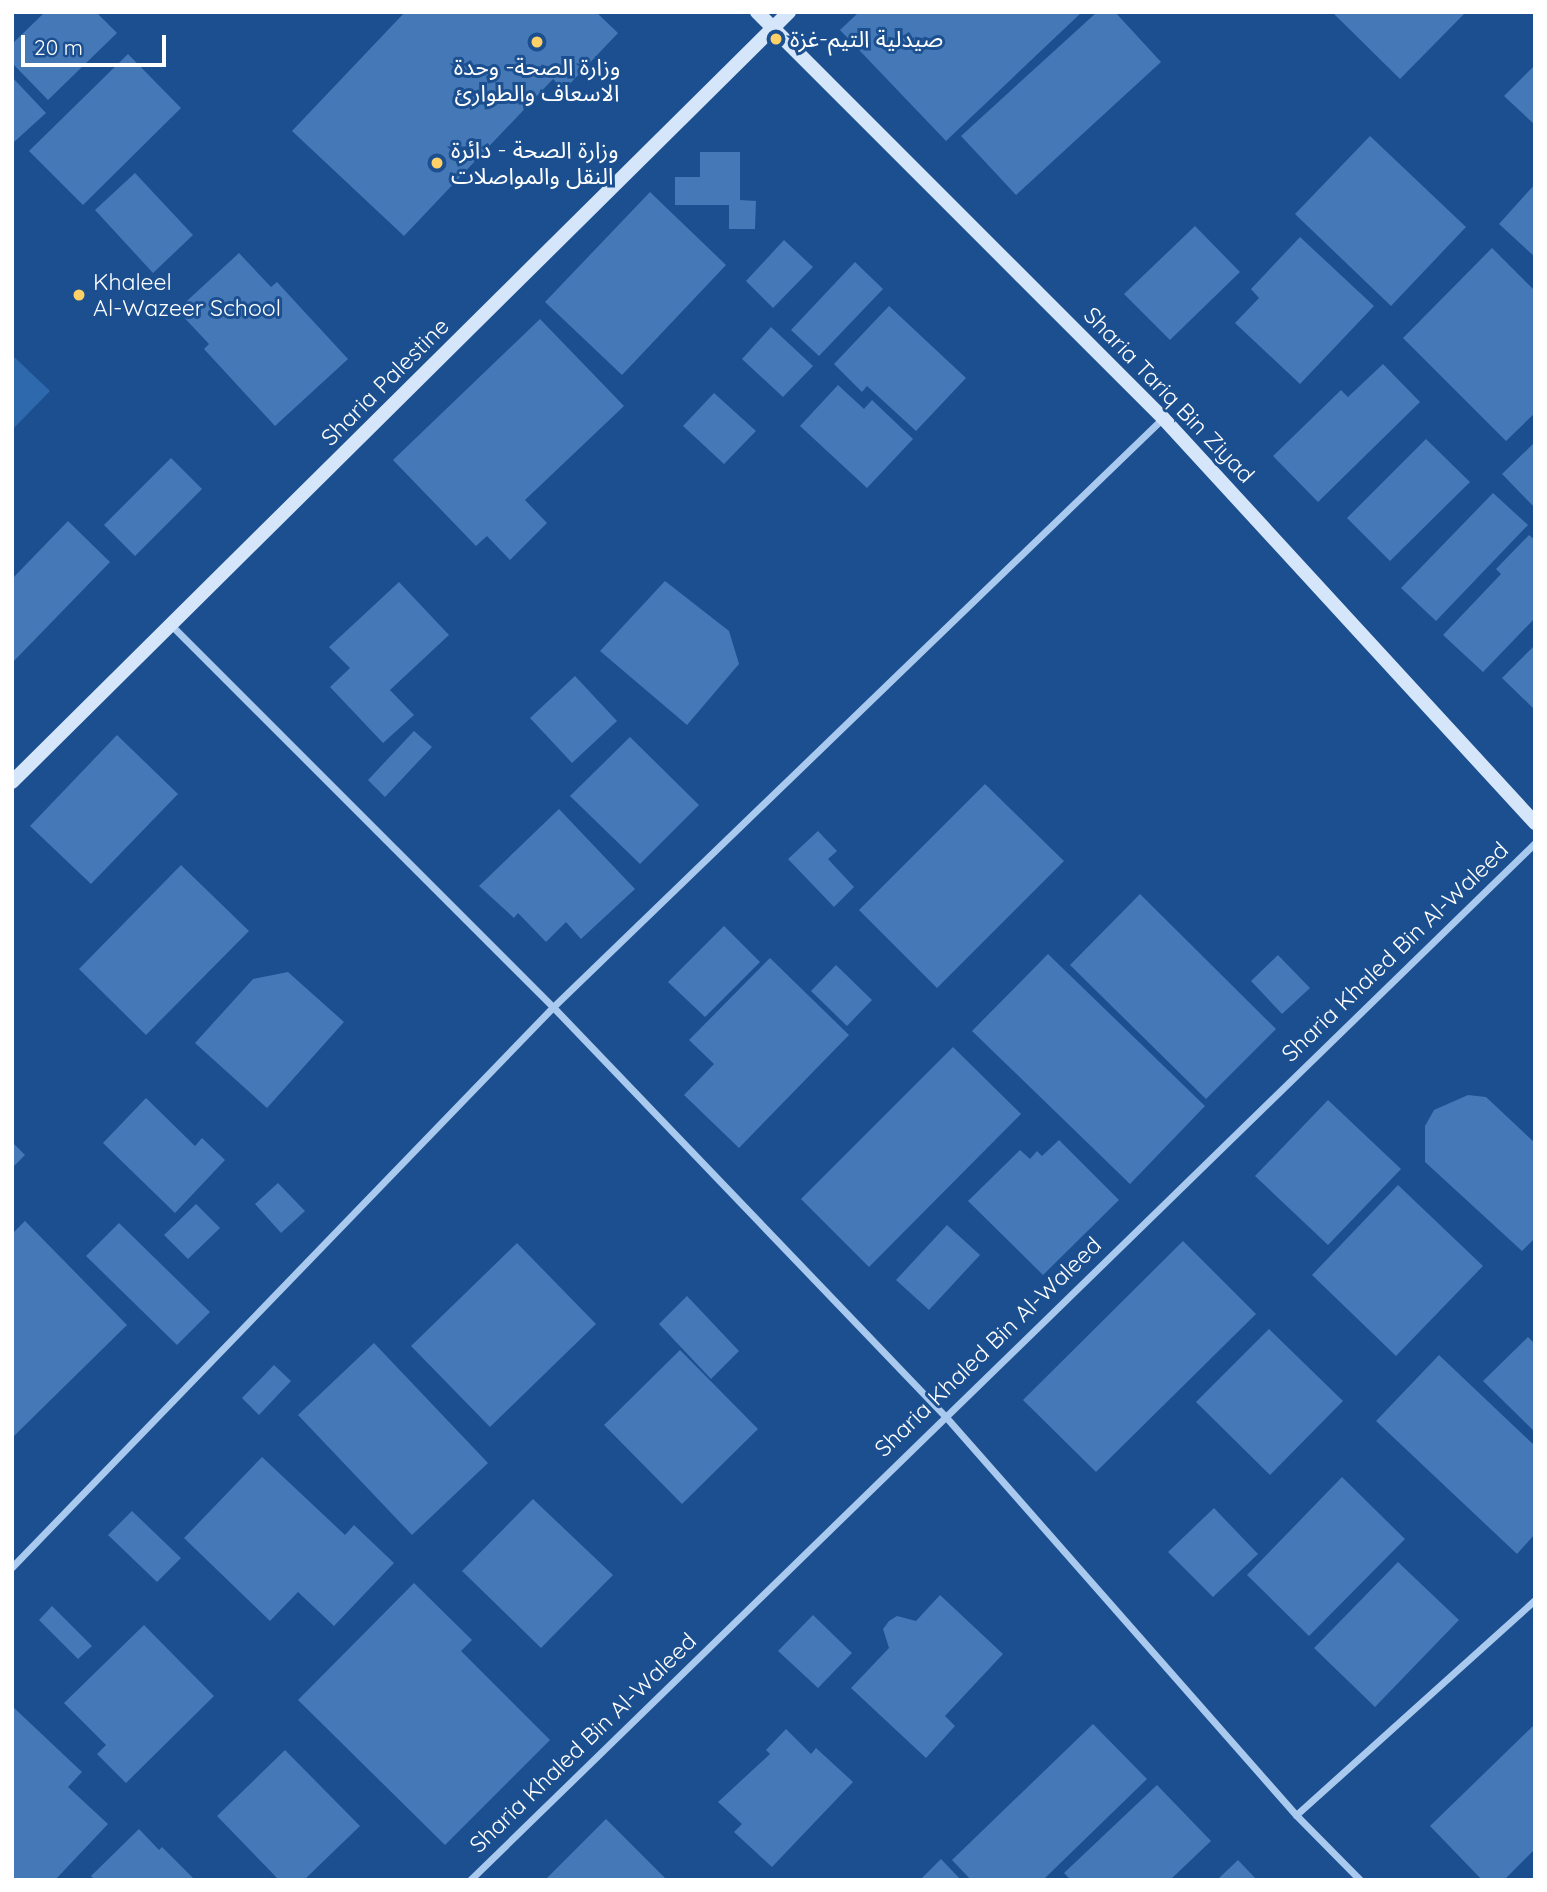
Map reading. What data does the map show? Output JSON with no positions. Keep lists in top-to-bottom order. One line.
{"streets":{"main road":["Sharia Palestine","Sharia Tariq Bin Ziyad"],"street":["Sharia Khaled Bin Al-Waleed"]},"crossings":[["Sharia Palestine","Sharia Tariq Bin Ziyad"]],"places":["صيدلية التيم-غزة","وزارة الصحة- وحدة الاسعاف والطوارئ","وزارة الصحة - دائرة النقل والمواصلات","Khaleel Al-Wazeer School"],"scale_bar":"20 m"}
